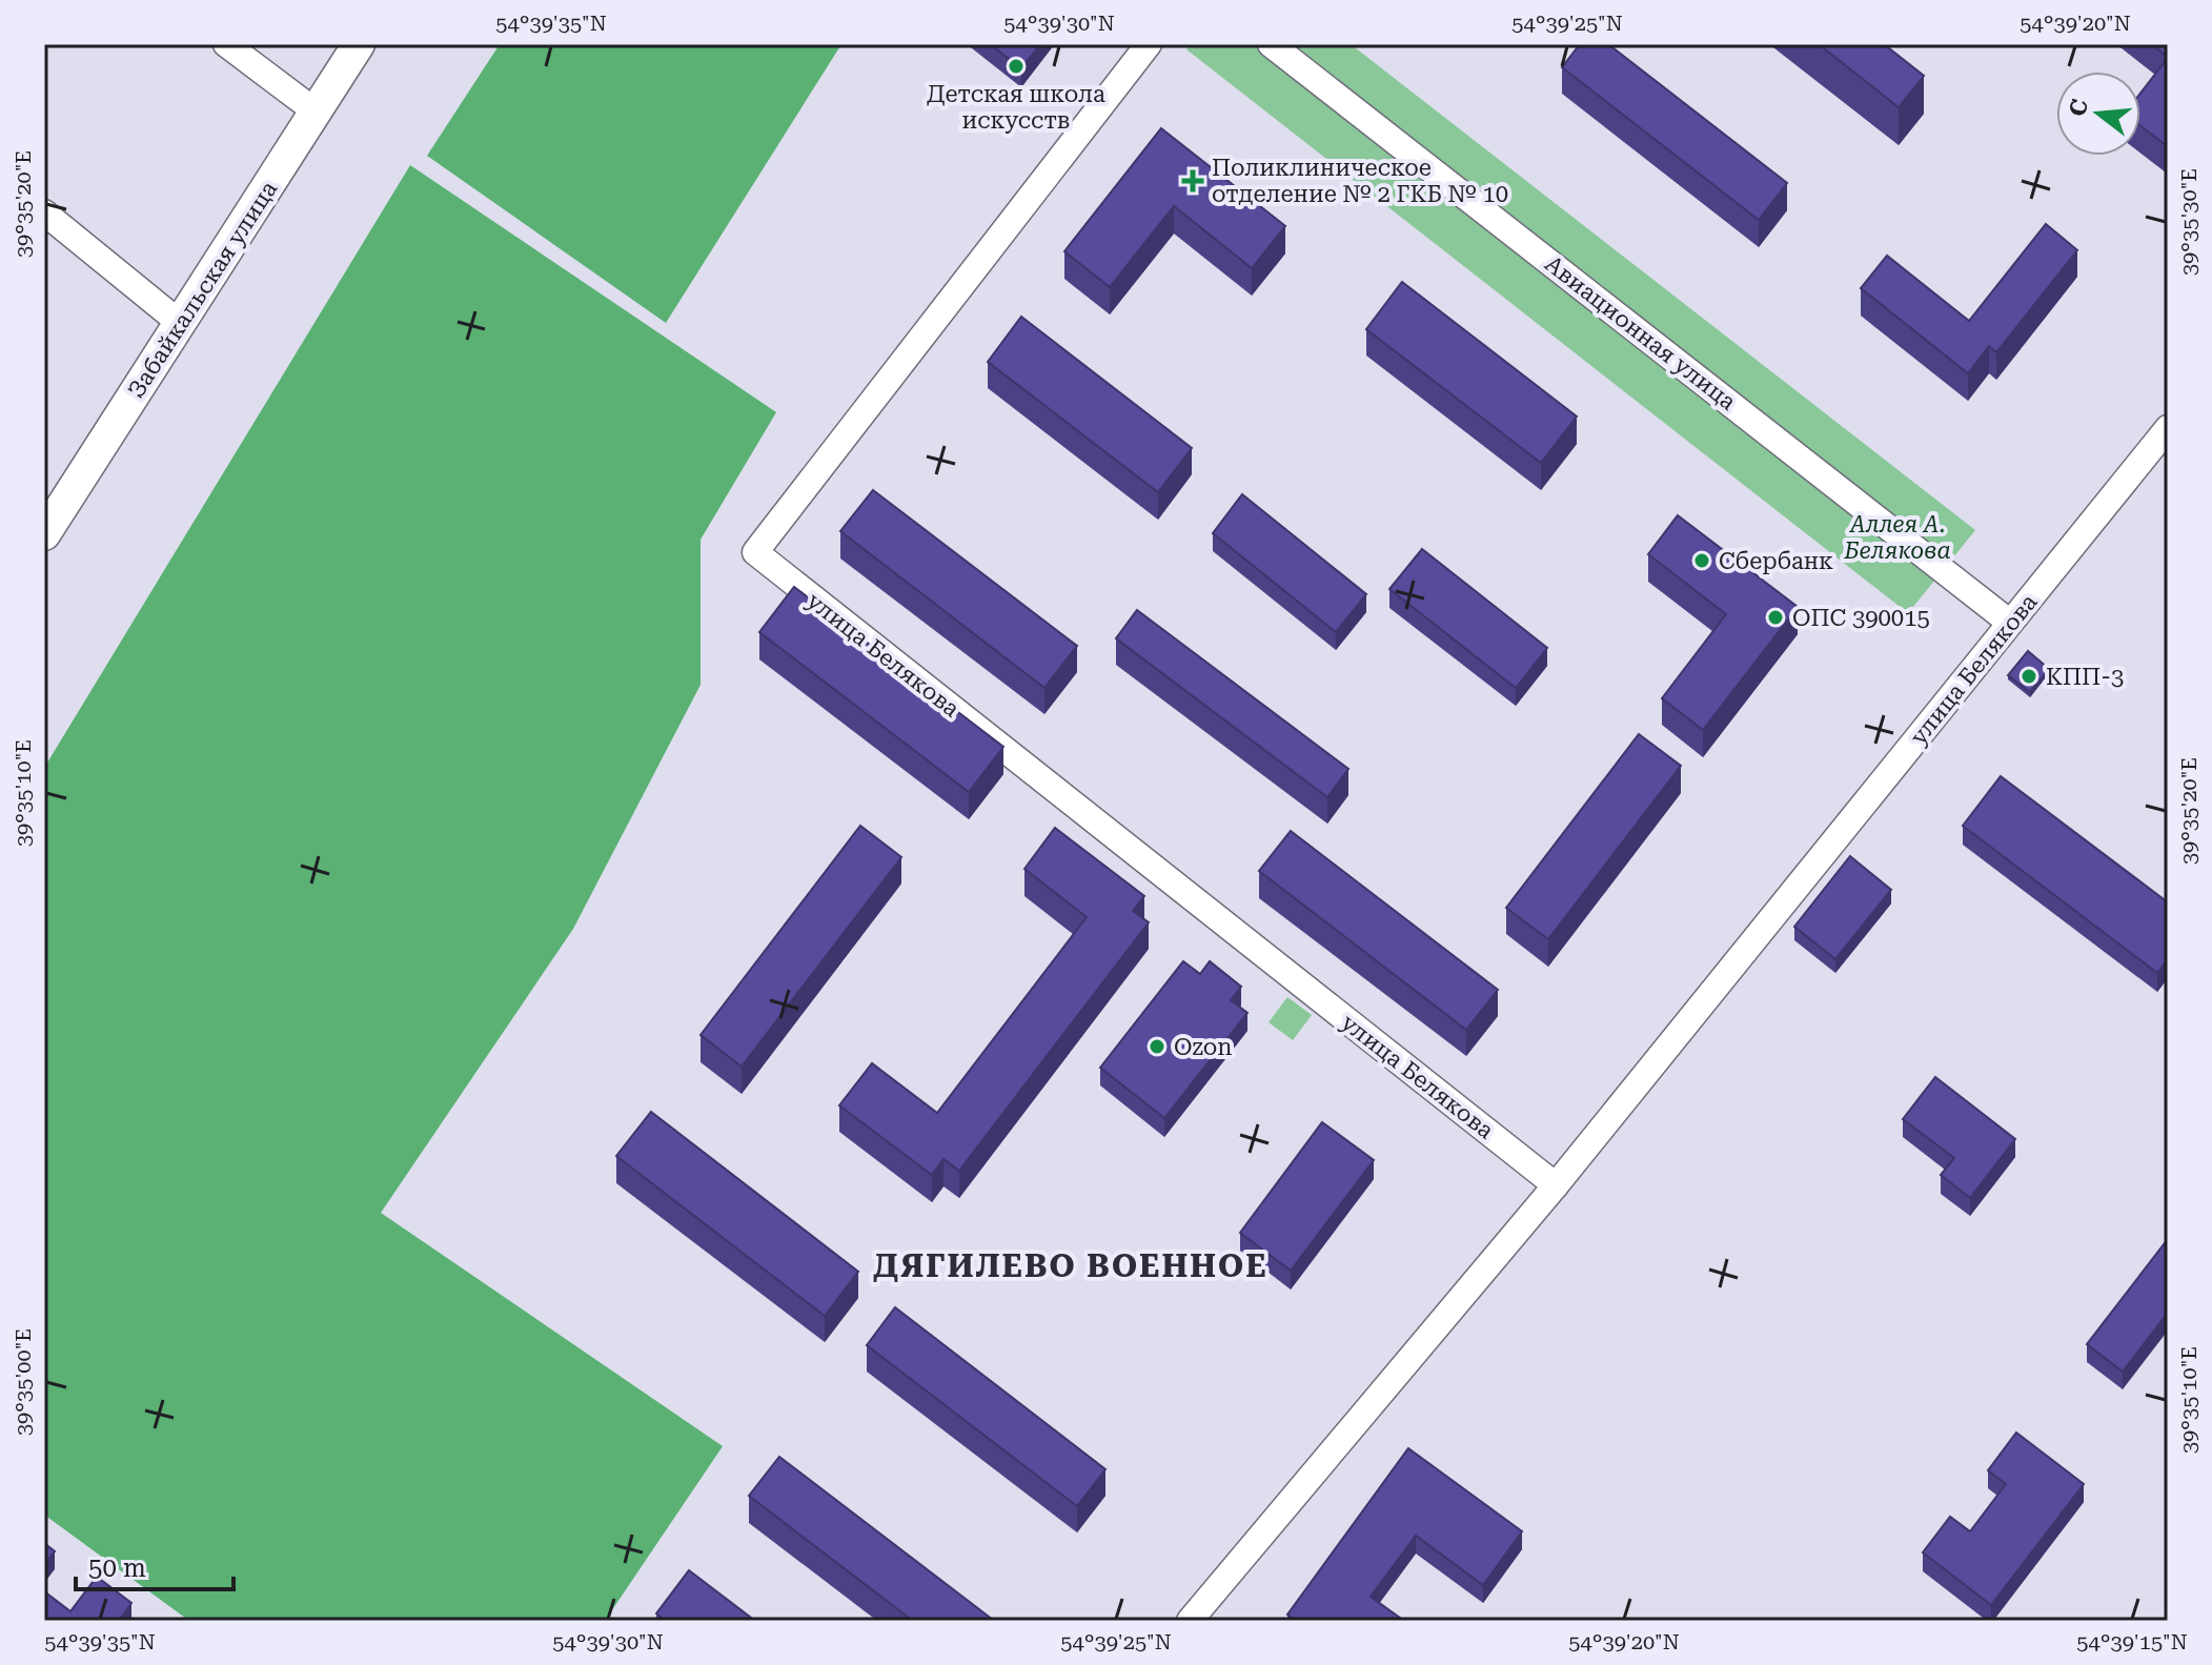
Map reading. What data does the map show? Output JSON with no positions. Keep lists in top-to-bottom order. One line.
{"streets":{"street":["Забайкальская улица","Авиационная улица","улица Белякова"]},"crossings":[["Авиационная улица","улица Белякова"]],"districts":["ДЯГИЛЕВО ВОЕННОЕ"],"parks":["Аллея А. Белякова"],"places":{"other":["Детская школа искусств","Сбербанк","ОПС 390015","КПП-3","Ozon"],"health":["Поликлиническое отделение № 2 ГКБ № 10"]},"scale_bar":"50 m","north":"left","coordinates":["54°39'35\"N","54°39'30\"N","54°39'25\"N","54°39'20\"N","39°35'20\"E","39°35'30\"E","39°35'10\"E","39°35'00\"E","54°39'15\"N"]}
